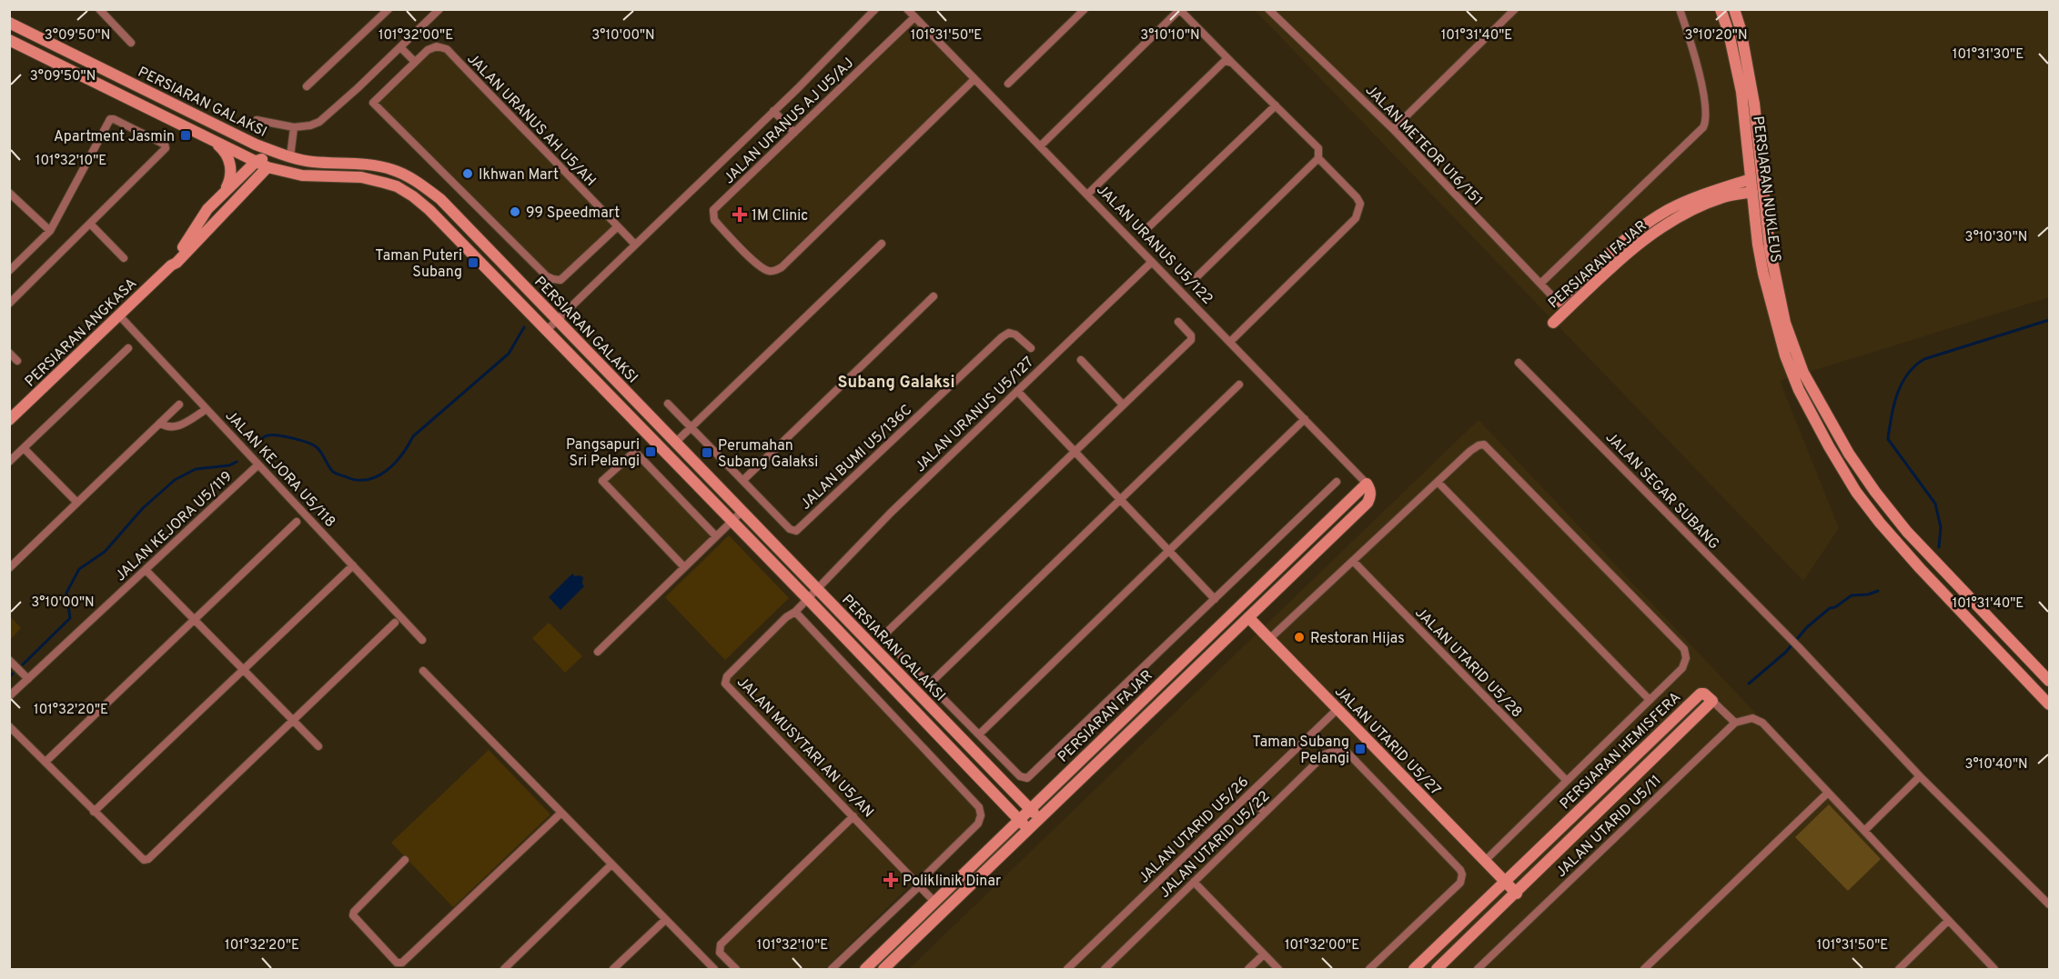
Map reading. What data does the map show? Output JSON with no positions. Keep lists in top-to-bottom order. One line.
{"streets":{"street":["PERSIARAN GALAKSI","JALAN URANUS AH U5/AH","JALAN URANUS AJ U5/AJ","JALAN METEOR U16/151","PERSIARAN NUKLEUS","JALAN URANUS U5/122","PERSIARAN FAJAR","PERSIARAN ANGKASA","JALAN URANUS U5/127","JALAN BUMI U5/136C","JALAN KEJORA U5/118","JALAN SEGAR SUBANG","JALAN KEJORA U5/119","JALAN UTARID U5/28","JALAN UTARID U5/27","JALAN MUSYTARI AN U5/AN","PERSIARAN HEMISFERA","JALAN UTARID U5/11","JALAN UTARID U5/26","JALAN UTARID U5/22"]},"crossings":[["PERSIARAN GALAKSI","PERSIARAN FAJAR"],["PERSIARAN GALAKSI","PERSIARAN ANGKASA"],["PERSIARAN GALAKSI","JALAN URANUS U5/127"],["JALAN URANUS AJ U5/AJ","JALAN URANUS U5/122"],["JALAN METEOR U16/151","PERSIARAN FAJAR"],["PERSIARAN NUKLEUS","PERSIARAN FAJAR"],["JALAN URANUS U5/122","PERSIARAN FAJAR"],["JALAN URANUS U5/122","JALAN URANUS U5/127"],["PERSIARAN FAJAR","JALAN UTARID U5/27"],["PERSIARAN FAJAR","JALAN MUSYTARI AN U5/AN"],["PERSIARAN ANGKASA","JALAN KEJORA U5/118"],["JALAN URANUS U5/127","JALAN MUSYTARI AN U5/AN"],["JALAN KEJORA U5/118","JALAN KEJORA U5/119"],["JALAN UTARID U5/27","PERSIARAN HEMISFERA"],["JALAN UTARID U5/27","JALAN UTARID U5/26"]],"districts":["Subang Galaksi"],"places":{"transit":["Apartment Jasmin","Taman Puteri Subang","Pangsapuri Sri Pelangi","Perumahan Subang Galaksi","Taman Subang Pelangi"],"other":["Ikhwan Mart","99 Speedmart","Restoran Hijas"],"health":["1M Clinic","Poliklinik Dinar"]},"coordinates":["3°09'50\"N","3°10'00\"N","3°10'10\"N","3°10'20\"N","101°32'00\"E","101°31'50\"E","101°31'40\"E","101°31'30\"E","101°32'10\"E","3°10'30\"N","101°32'20\"E","3°10'40\"N"]}
